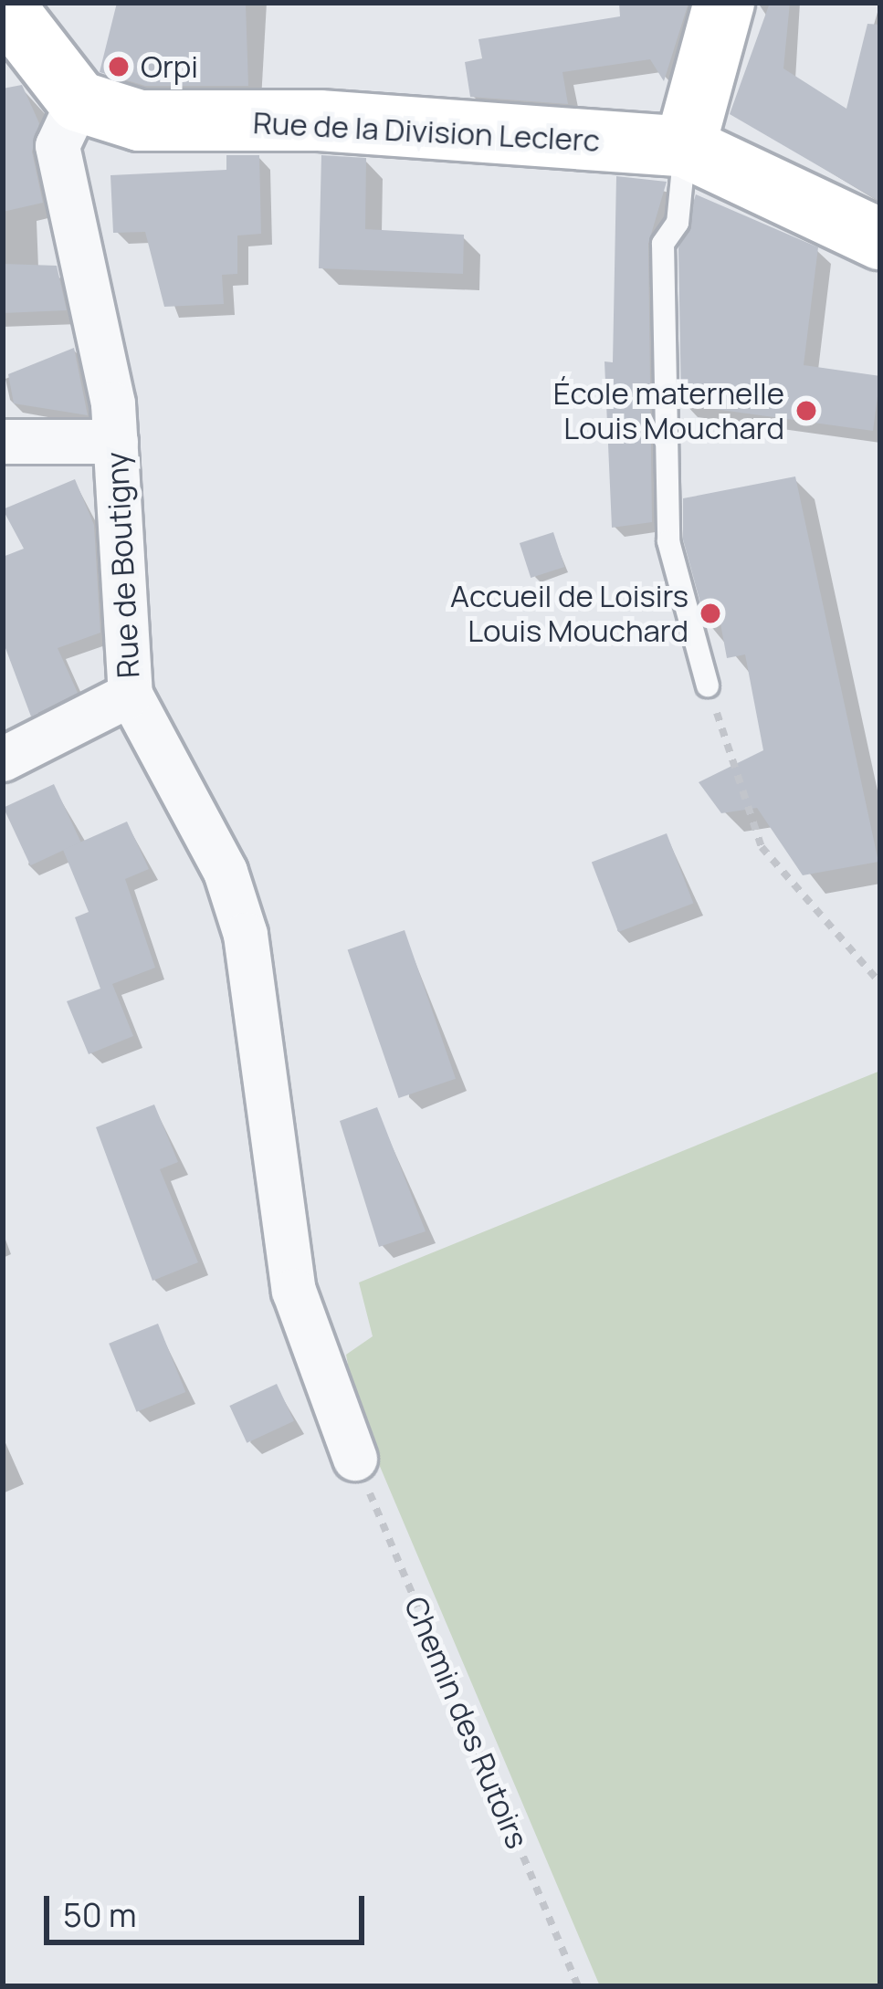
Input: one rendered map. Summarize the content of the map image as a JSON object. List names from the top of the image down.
{
  "streets": {
    "main road": ["Rue de la Division Leclerc"],
    "street": ["Rue de Boutigny"],
    "path": ["Chemin des Rutoirs"]
  },
  "crossings": [
    ["Rue de la Division Leclerc", "Rue de Boutigny"],
    ["Rue de Boutigny", "Chemin des Rutoirs"]
  ],
  "places": ["Orpi", "École maternelle Louis Mouchard", "Accueil de Loisirs Louis Mouchard"],
  "scale_bar": "50 m"
}
